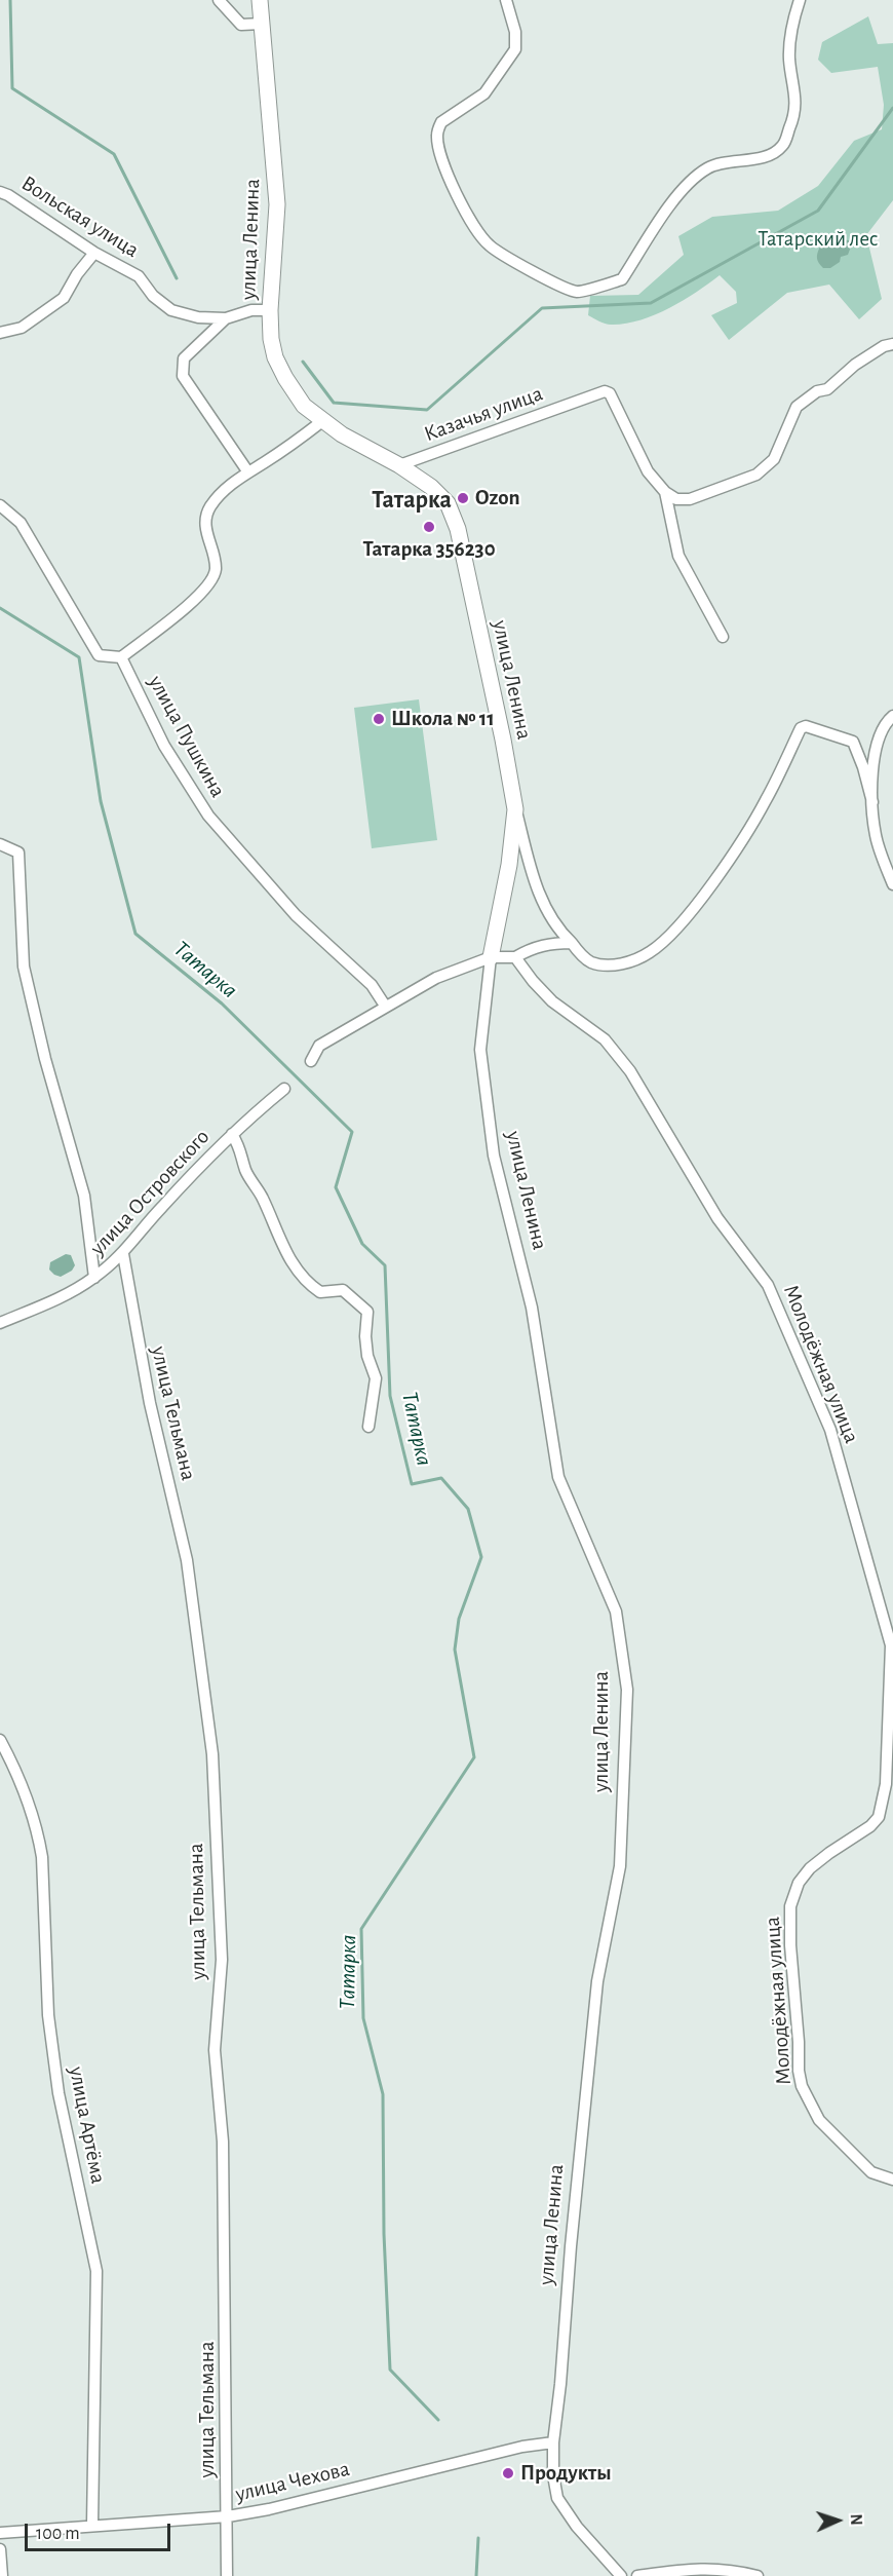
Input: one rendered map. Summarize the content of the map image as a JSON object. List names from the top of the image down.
{
  "streets": {
    "street": [
      "Вольская улица",
      "улица Ленина",
      "Казачья улица",
      "улица Пушкина",
      "улица Островского",
      "Молодёжная улица",
      "улица Тельмана",
      "улица Артёма",
      "улица Чехова"
    ]
  },
  "crossings": [
    ["Вольская улица", "улица Ленина"],
    ["улица Ленина", "Казачья улица"],
    ["улица Ленина", "улица Чехова"],
    ["улица Островского", "улица Тельмана"],
    ["улица Тельмана", "улица Чехова"],
    ["улица Артёма", "улица Чехова"]
  ],
  "districts": ["Татарка"],
  "water": ["Татарка"],
  "parks": ["Татарский лес"],
  "places": [
    "Ozon",
    "Татарка 356230",
    "Школа № 11",
    "Продукты"
  ],
  "scale_bar": "100 m",
  "north": "right"
}
